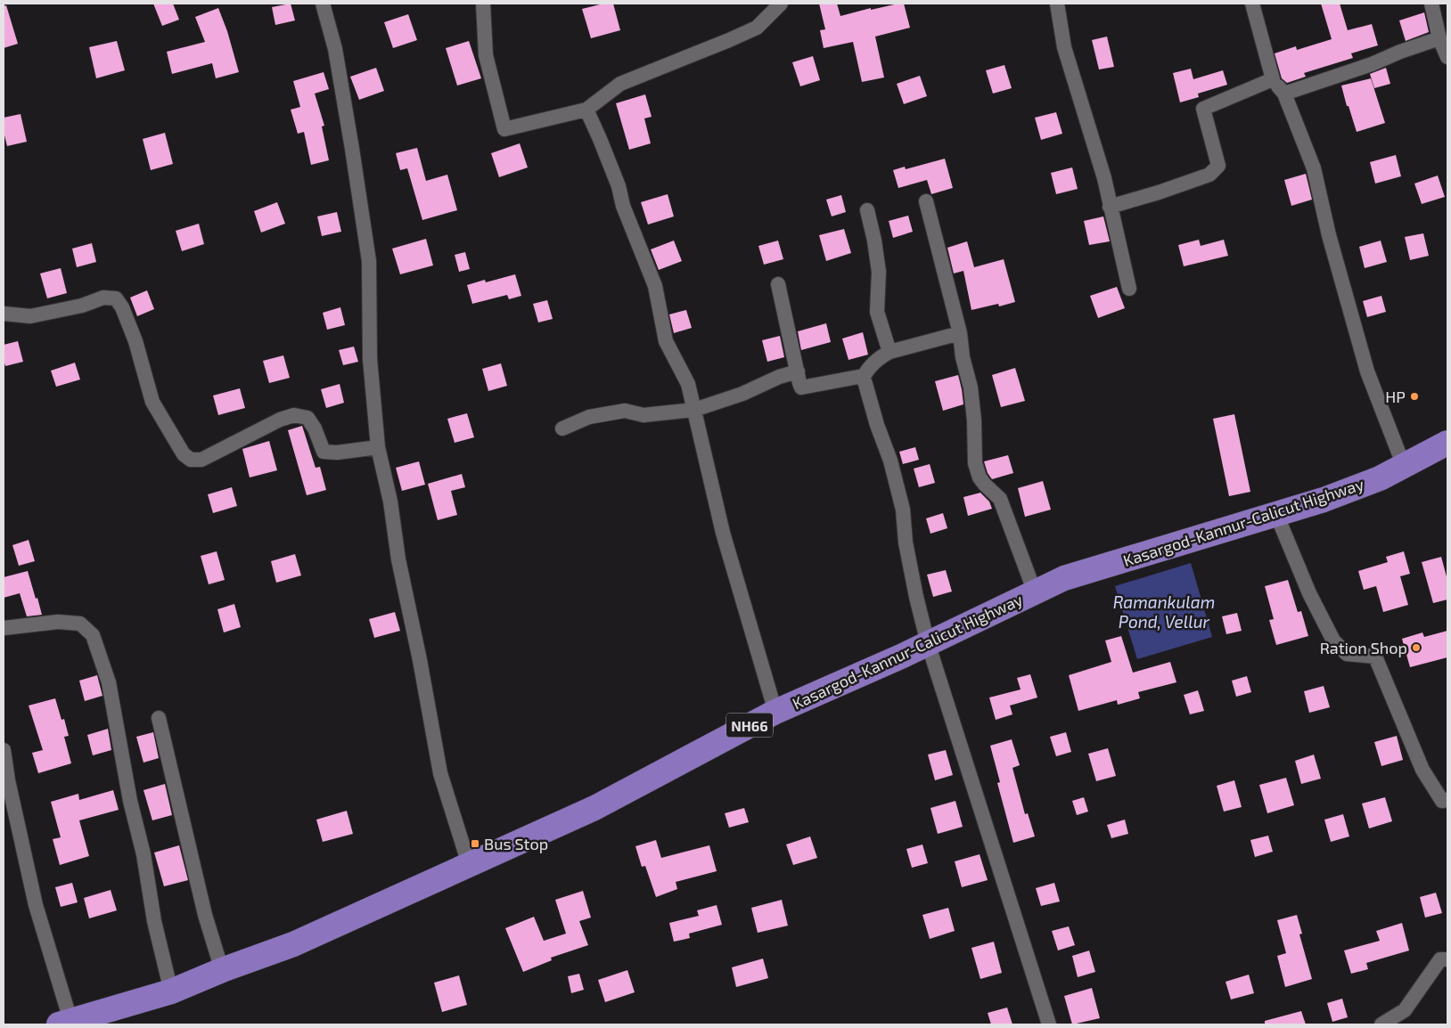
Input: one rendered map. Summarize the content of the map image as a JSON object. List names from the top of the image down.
{
  "streets": {
    "highway": ["Kasargod-Kannur-Calicut Highway", "NH66"]
  },
  "water": ["Ramankulam Pond, Vellur"],
  "places": {
    "other": ["HP", "Ration Shop"],
    "transit": ["Bus Stop"]
  }
}
